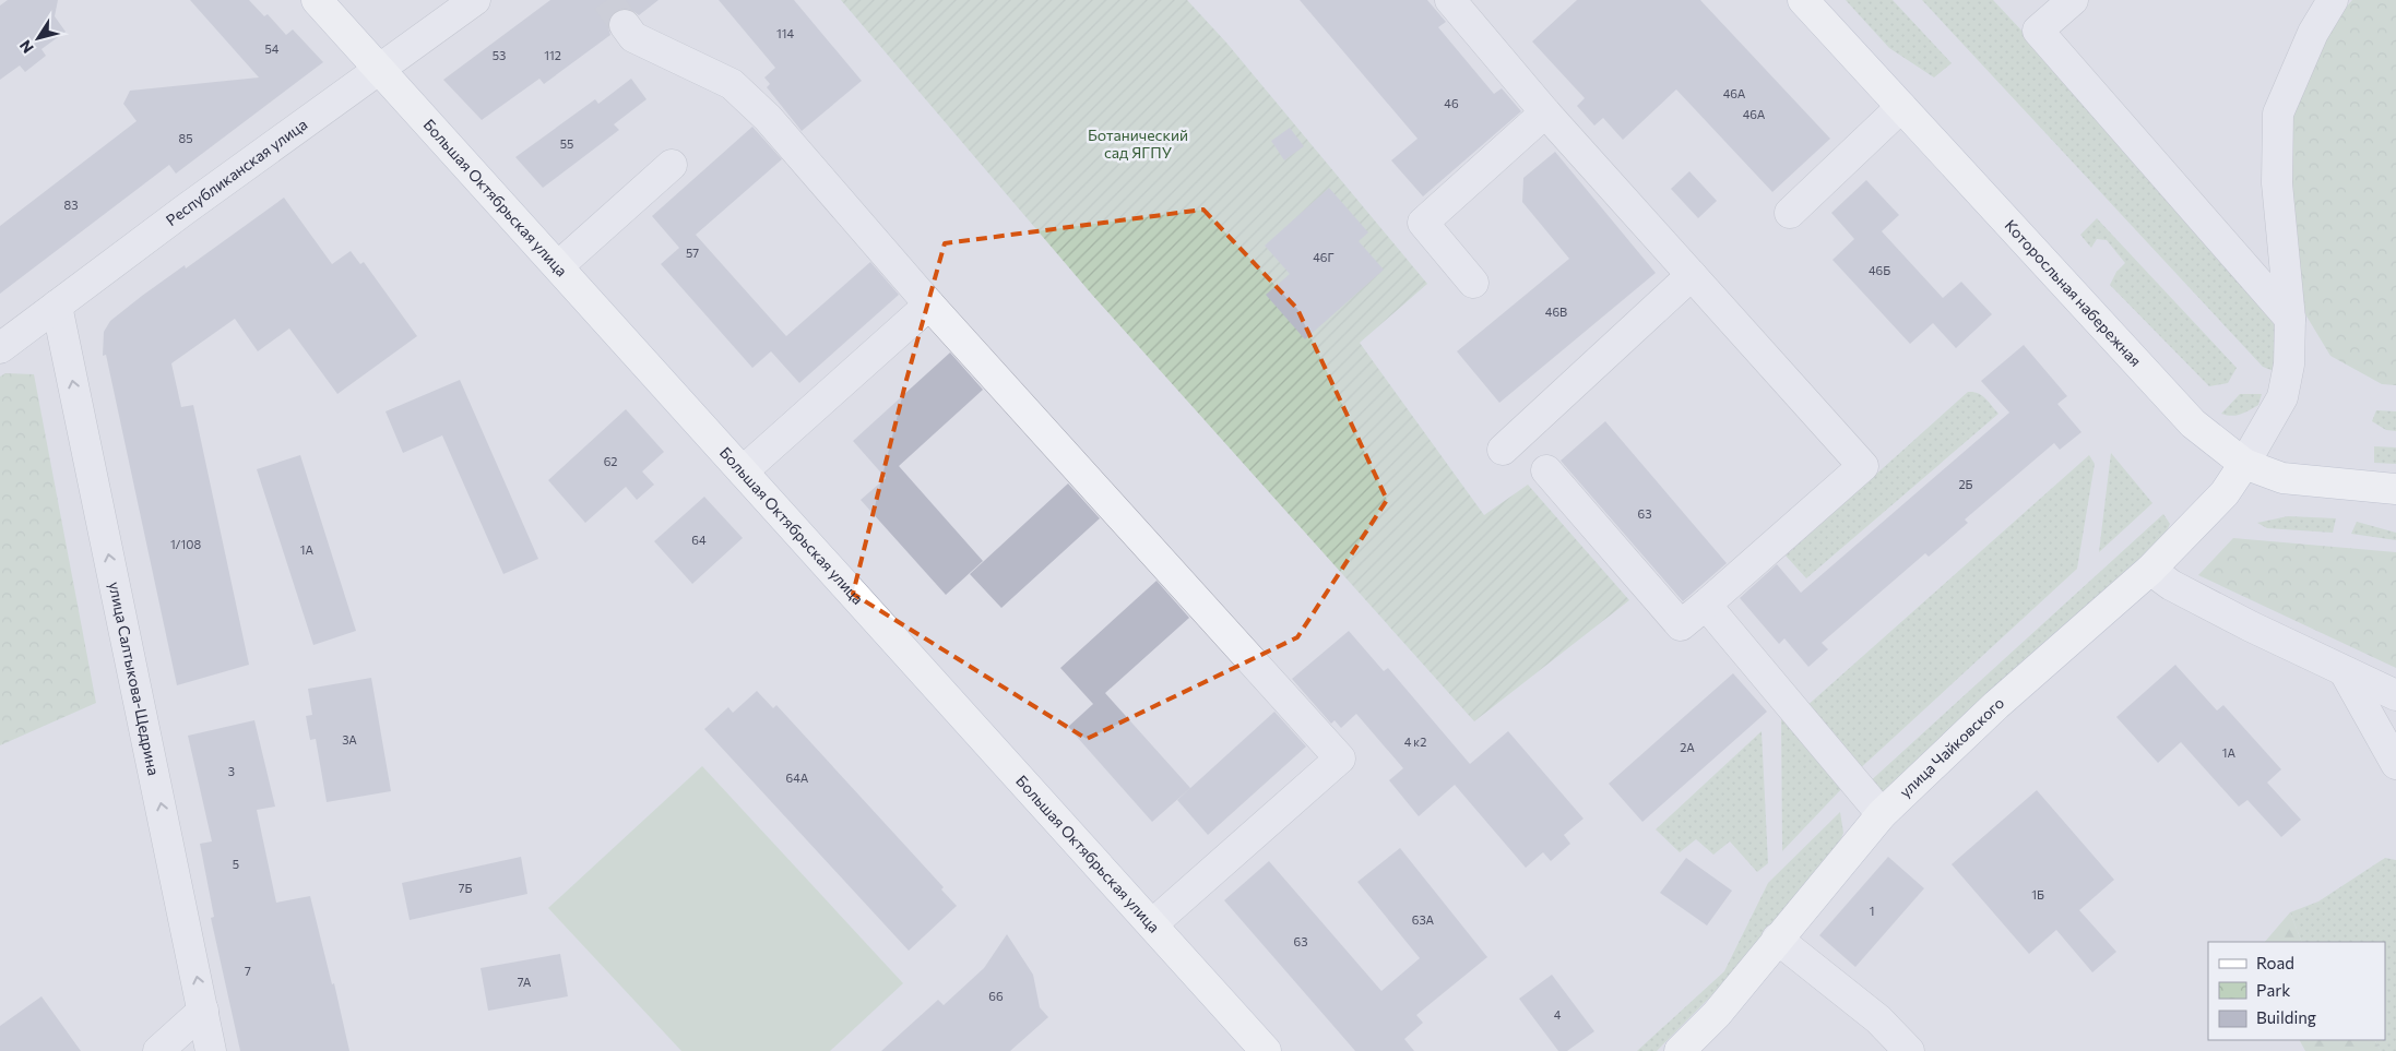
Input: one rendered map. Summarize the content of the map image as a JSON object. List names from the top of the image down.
{
  "streets": {
    "main road": ["Большая Октябрьская улица", "Которосльная набережная", "улица Чайковского"],
    "street": ["Республиканская улица", "улица Салтыкова-Щедрина"]
  },
  "crossings": [
    ["Республиканская улица", "Большая Октябрьская улица"],
    ["Республиканская улица", "улица Салтыкова-Щедрина"],
    ["Которосльная набережная", "улица Чайковского"]
  ],
  "one_way": ["улица Салтыкова-Щедрина"],
  "parks": ["Ботанический сад ЯГПУ"],
  "house_numbers": [
    "114",
    "54",
    "53",
    "112",
    "46А",
    "46",
    "46А",
    "85",
    "55",
    "83",
    "57",
    "46Г",
    "46Б",
    "46В",
    "62",
    "2Б",
    "63",
    "64",
    "1/108",
    "1А",
    "3А",
    "4 к2",
    "2А",
    "1А",
    "3",
    "64А",
    "5",
    "7Б",
    "1Б",
    "1",
    "63А",
    "63",
    "7",
    "7А",
    "66",
    "4"
  ],
  "legend": ["Road", "Park", "Building"],
  "north": "bottom left"
}
